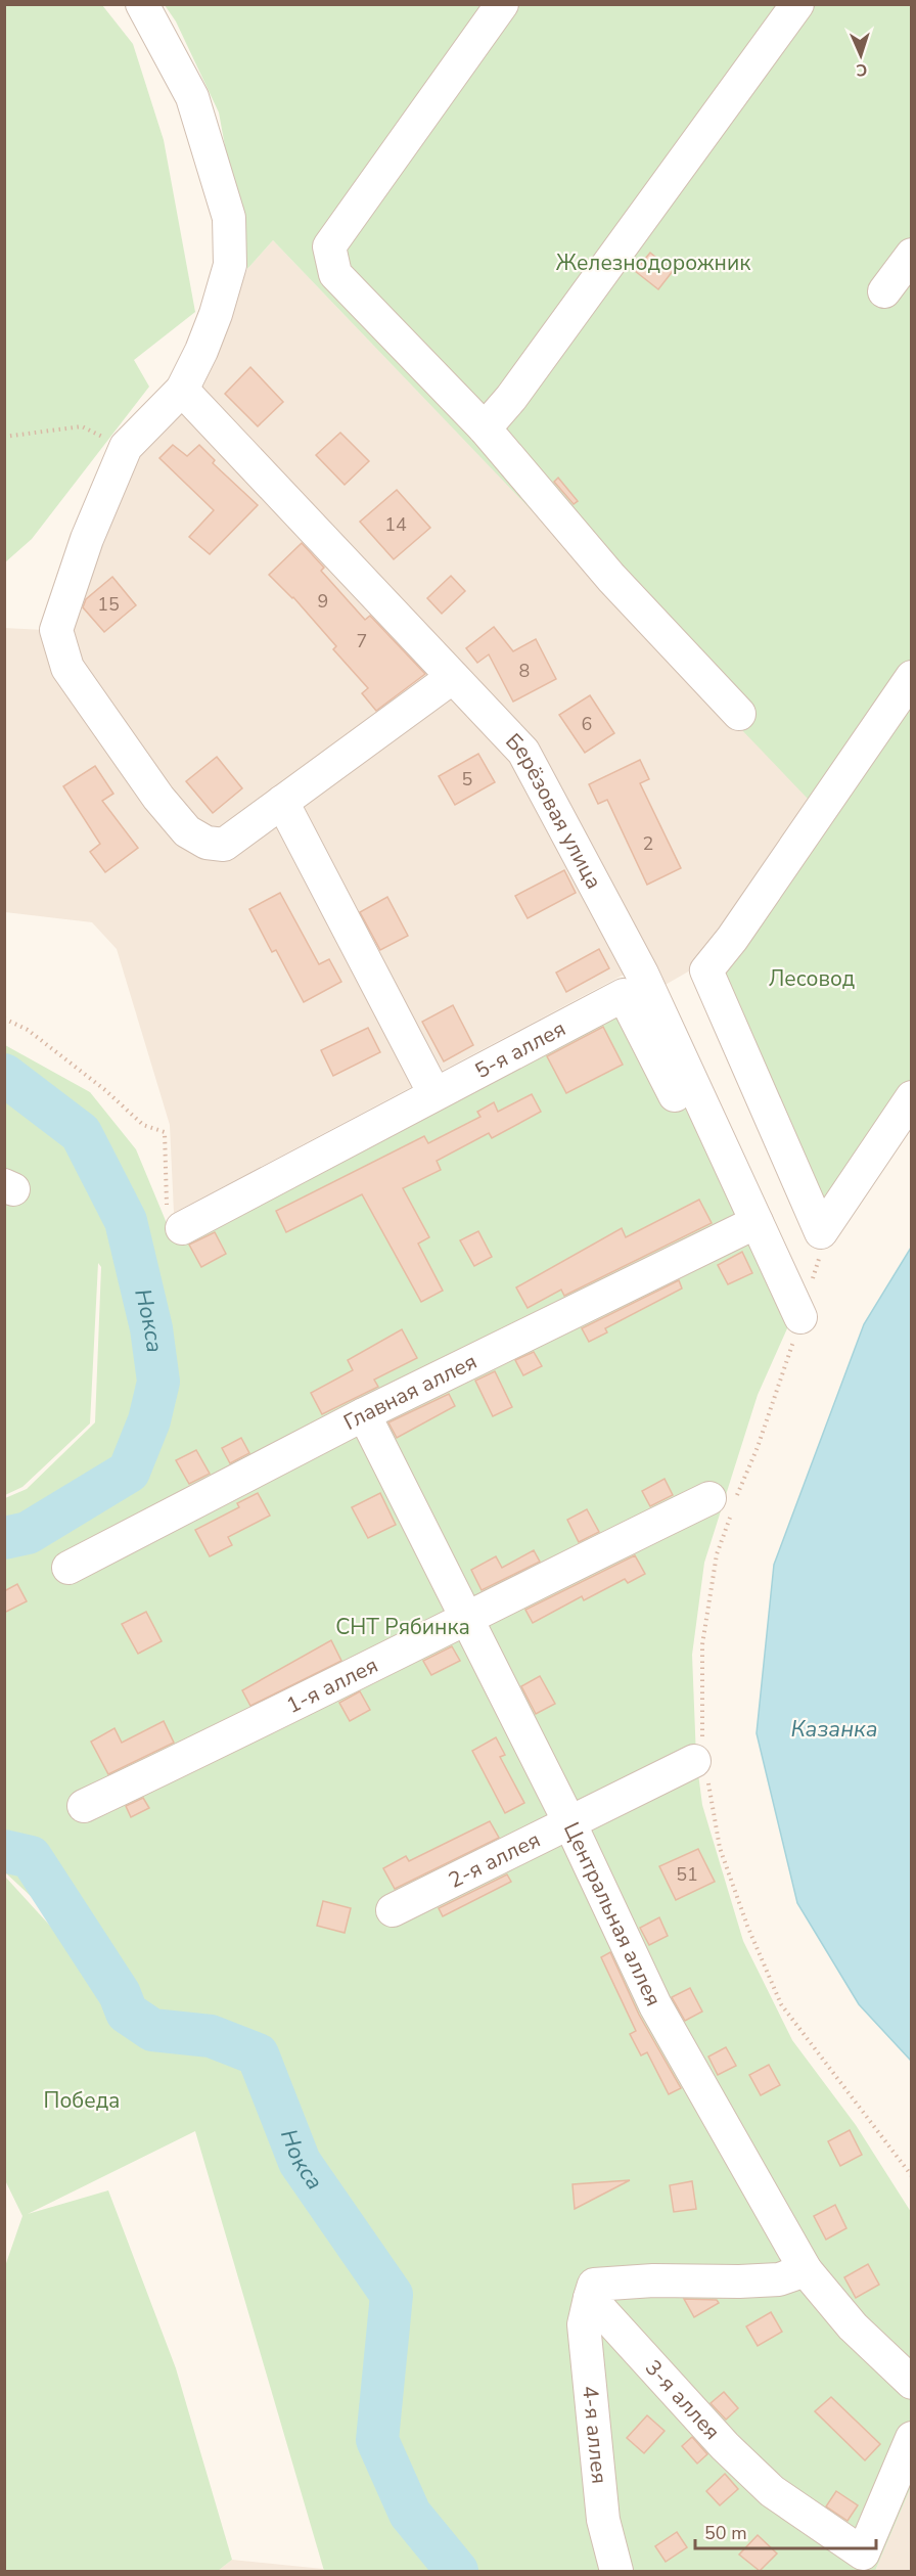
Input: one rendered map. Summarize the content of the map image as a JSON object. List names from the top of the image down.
{
  "streets": {
    "street": [
      "Берёзовая улица",
      "5-я аллея",
      "Главная аллея",
      "1-я аллея",
      "2-я аллея",
      "Центральная аллея",
      "3-я аллея",
      "4-я аллея"
    ]
  },
  "crossings": [
    ["Берёзовая улица", "5-я аллея"],
    ["Берёзовая улица", "Главная аллея"],
    ["5-я аллея", "Главная аллея"],
    ["Главная аллея", "Центральная аллея"],
    ["1-я аллея", "Центральная аллея"],
    ["2-я аллея", "Центральная аллея"],
    ["3-я аллея", "4-я аллея"]
  ],
  "water": ["Нокса", "Казанка"],
  "parks": [
    "Железнодорожник",
    "Лесовод",
    "СНТ Рябинка",
    "Победа"
  ],
  "house_numbers": [
    "14",
    "9",
    "15",
    "7",
    "8",
    "6",
    "5",
    "2",
    "51"
  ],
  "scale_bar": "50 m",
  "north": "bottom"
}
